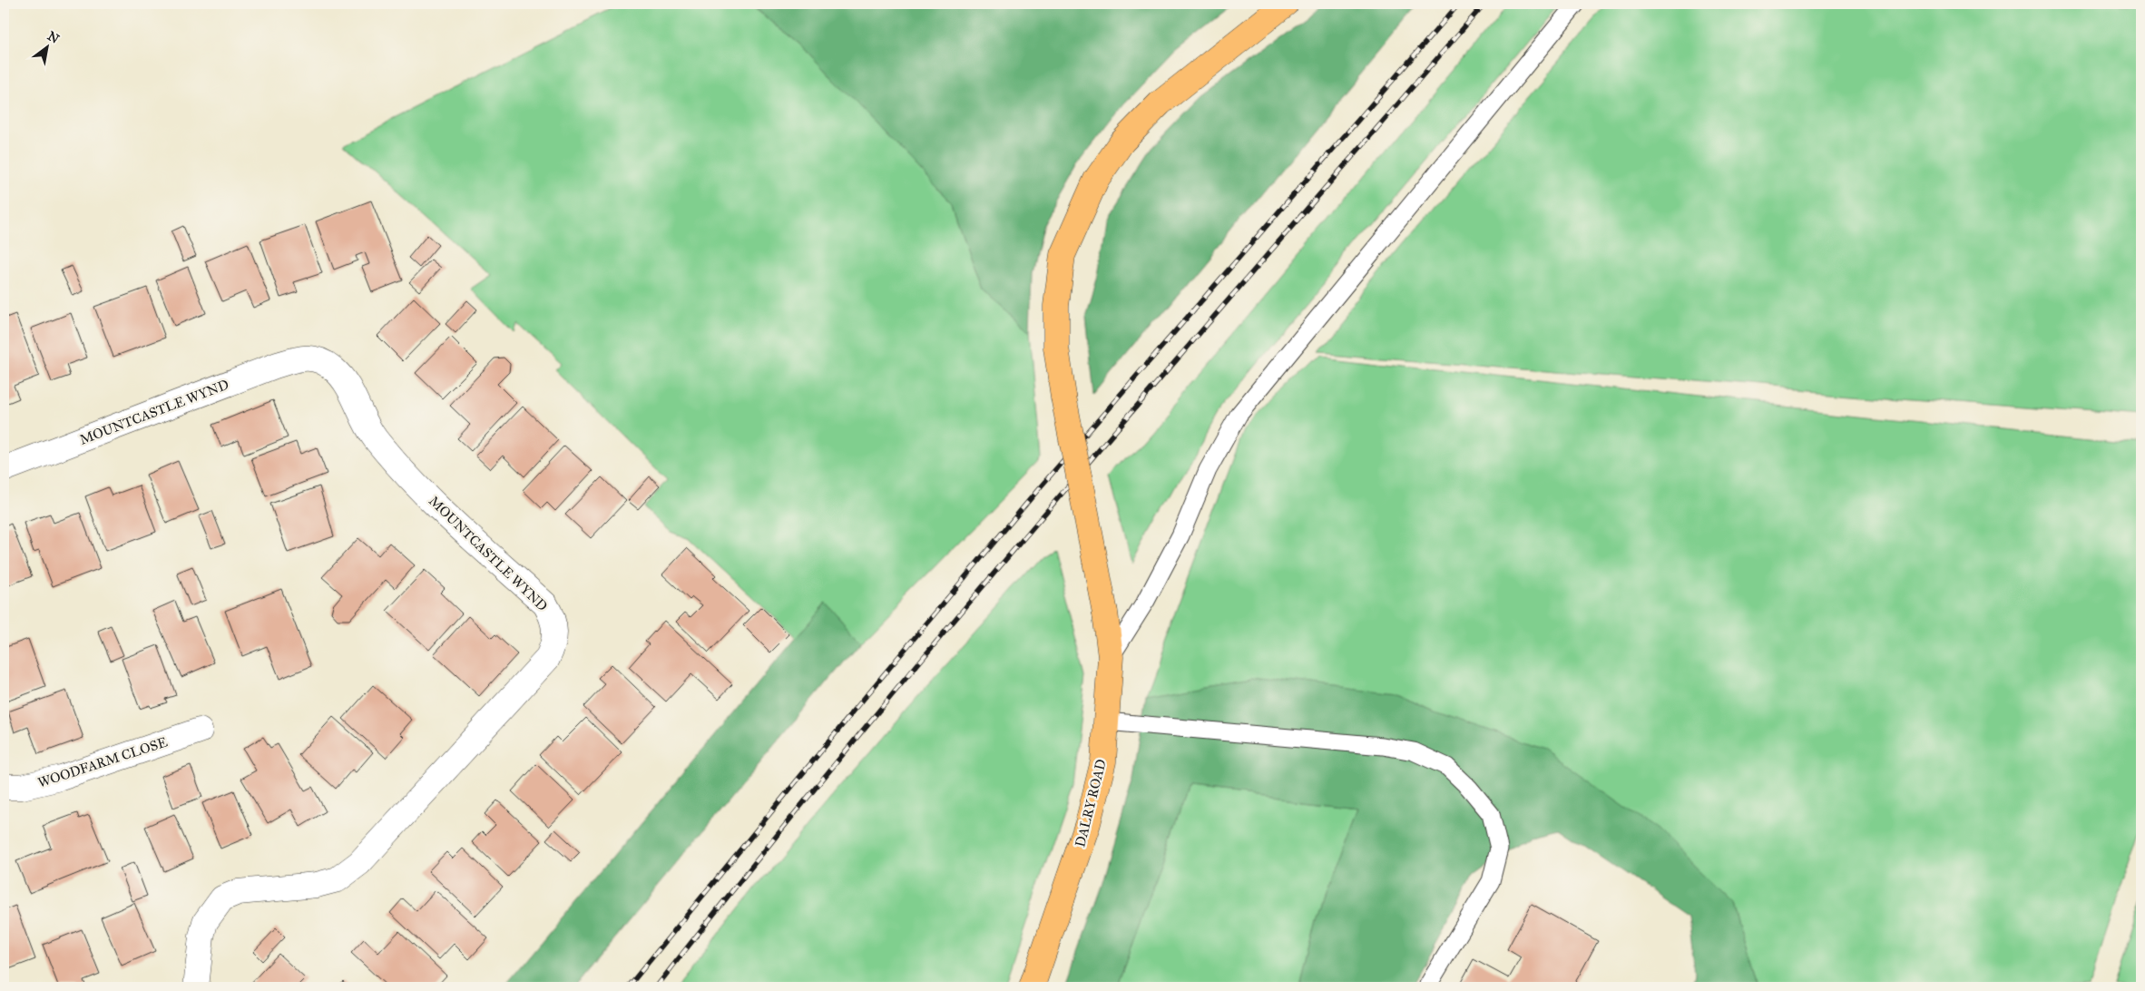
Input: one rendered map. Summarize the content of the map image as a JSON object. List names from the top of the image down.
{
  "streets": {
    "highway": ["DALRY ROAD"],
    "street": ["MOUNTCASTLE WYND", "WOODFARM CLOSE"]
  },
  "north": "top right"
}
